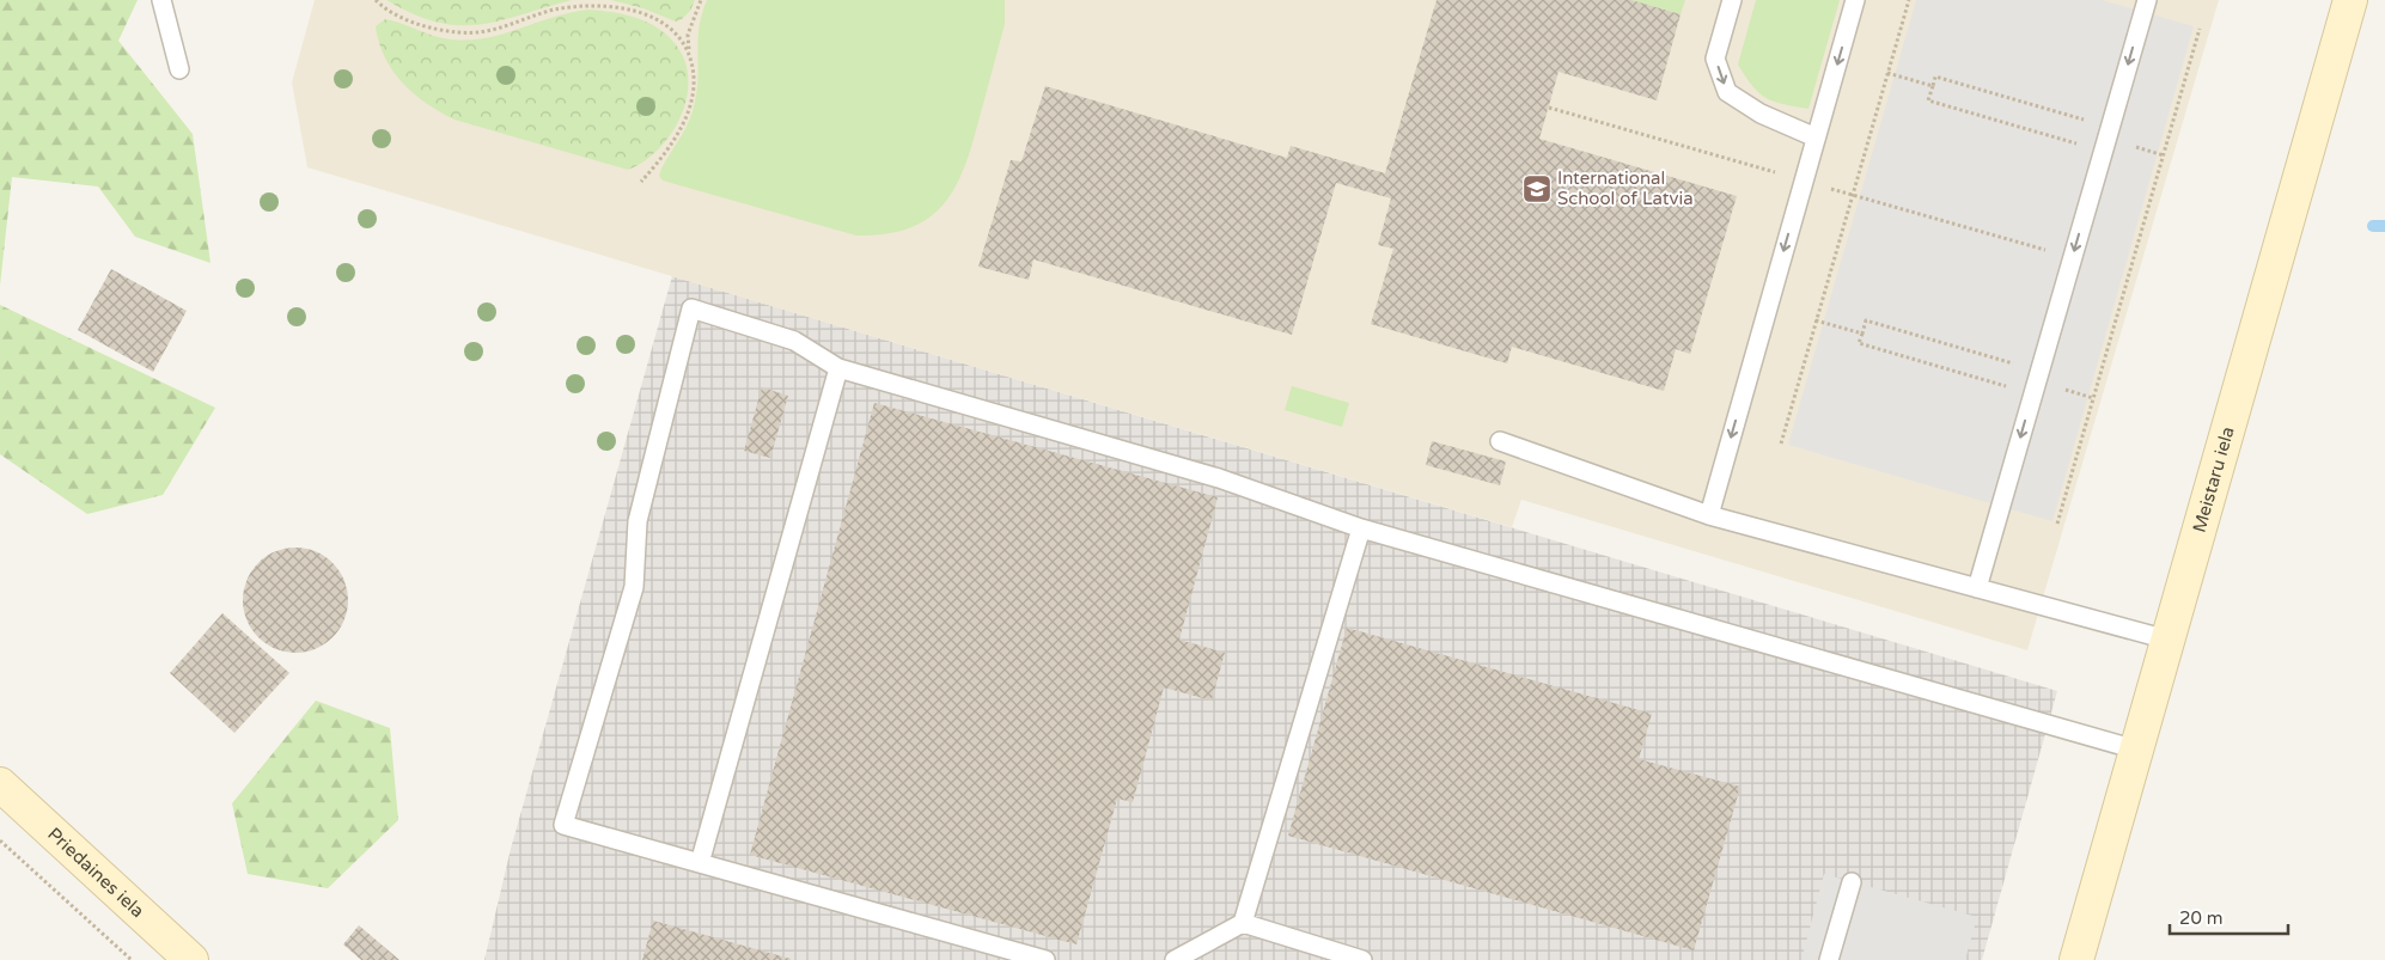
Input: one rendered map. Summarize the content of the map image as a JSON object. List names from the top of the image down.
{
  "streets": {
    "street": ["Meistaru iela", "Priedaines iela"]
  },
  "places": {
    "school or university": ["International School of Latvia"]
  },
  "scale_bar": "20 m"
}
